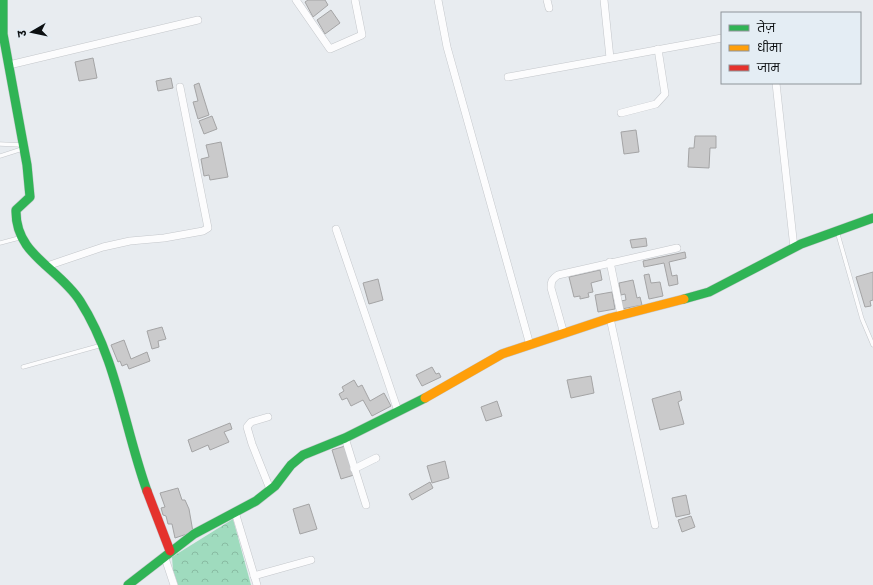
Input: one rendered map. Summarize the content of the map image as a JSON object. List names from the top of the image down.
{
  "legend": ["तेज़", "धीमा", "जाम"],
  "north": "left"
}
